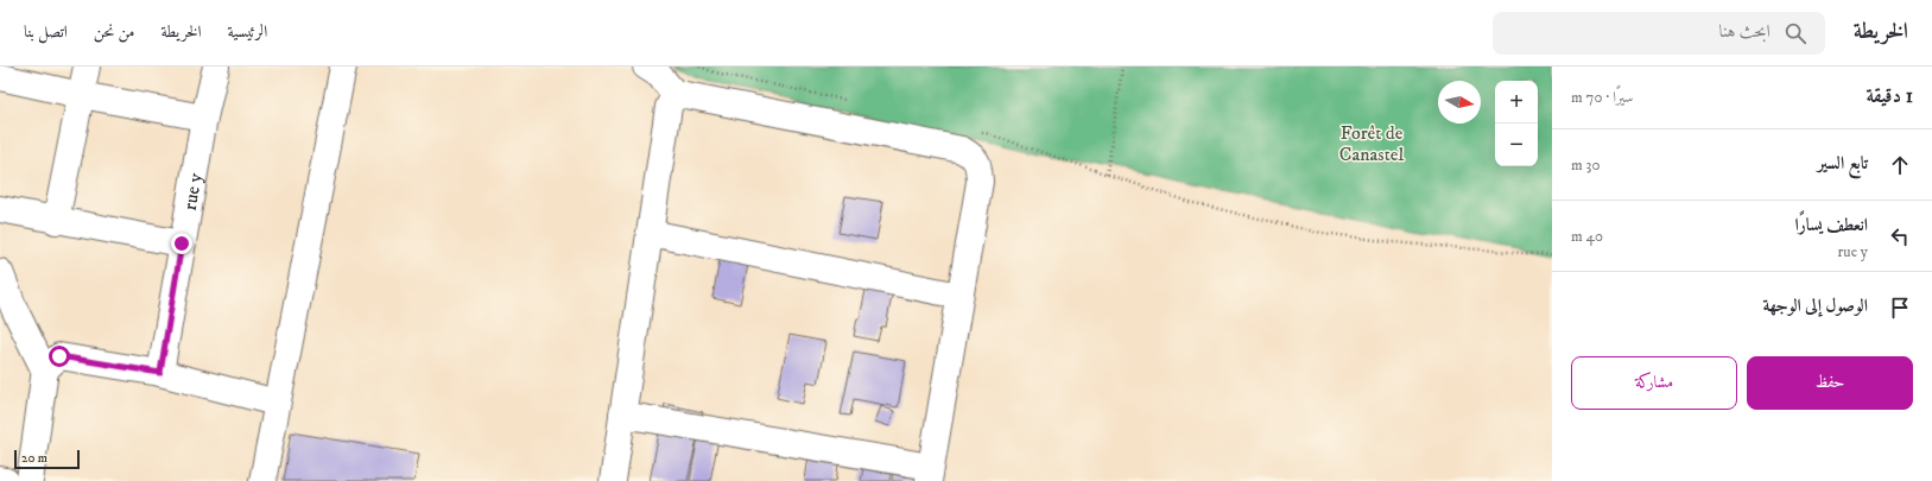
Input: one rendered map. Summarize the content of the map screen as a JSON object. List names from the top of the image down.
{
  "streets": {
    "street": ["rue y"]
  },
  "parks": ["Forêt de Canastel"],
  "scale_bar": "20 m",
  "north": "right",
  "page": {
    "header": "الخريطة",
    "search": "ابحث هنا",
    "nav": [
      "الرئيسية",
      "الخريطة",
      "من نحن",
      "اتصل بنا"
    ],
    "heading": ["1 دقيقة", "سيرًا · 70 m"],
    "map_buttons": ["+", "−"],
    "list": [
      ["تابع السير", "30 m"],
      ["انعطف يسارًا", "rue y", "40 m"],
      "الوصول إلى الوجهة"
    ],
    "buttons": ["حفظ", "مشاركة"],
    "scale": "20 m"
  }
}
